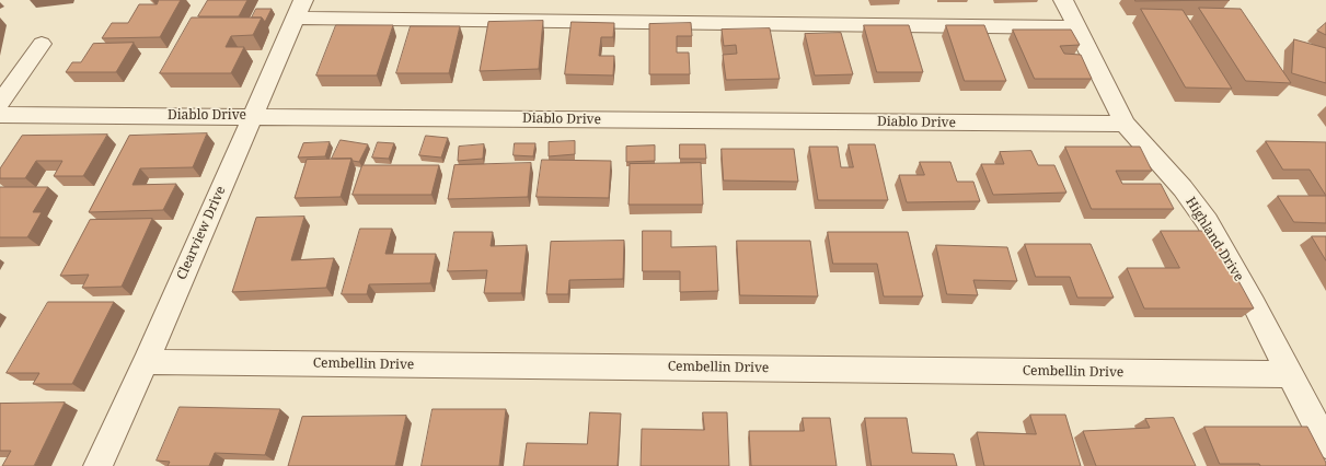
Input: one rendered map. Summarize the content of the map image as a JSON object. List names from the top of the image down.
{
  "streets": {
    "street": [
      "Diablo Drive",
      "Clearview Drive",
      "Highland Drive",
      "Cembellin Drive"
    ]
  },
  "crossings": [
    ["Diablo Drive", "Clearview Drive"],
    ["Diablo Drive", "Highland Drive"],
    ["Clearview Drive", "Cembellin Drive"],
    ["Highland Drive", "Cembellin Drive"]
  ]
}
